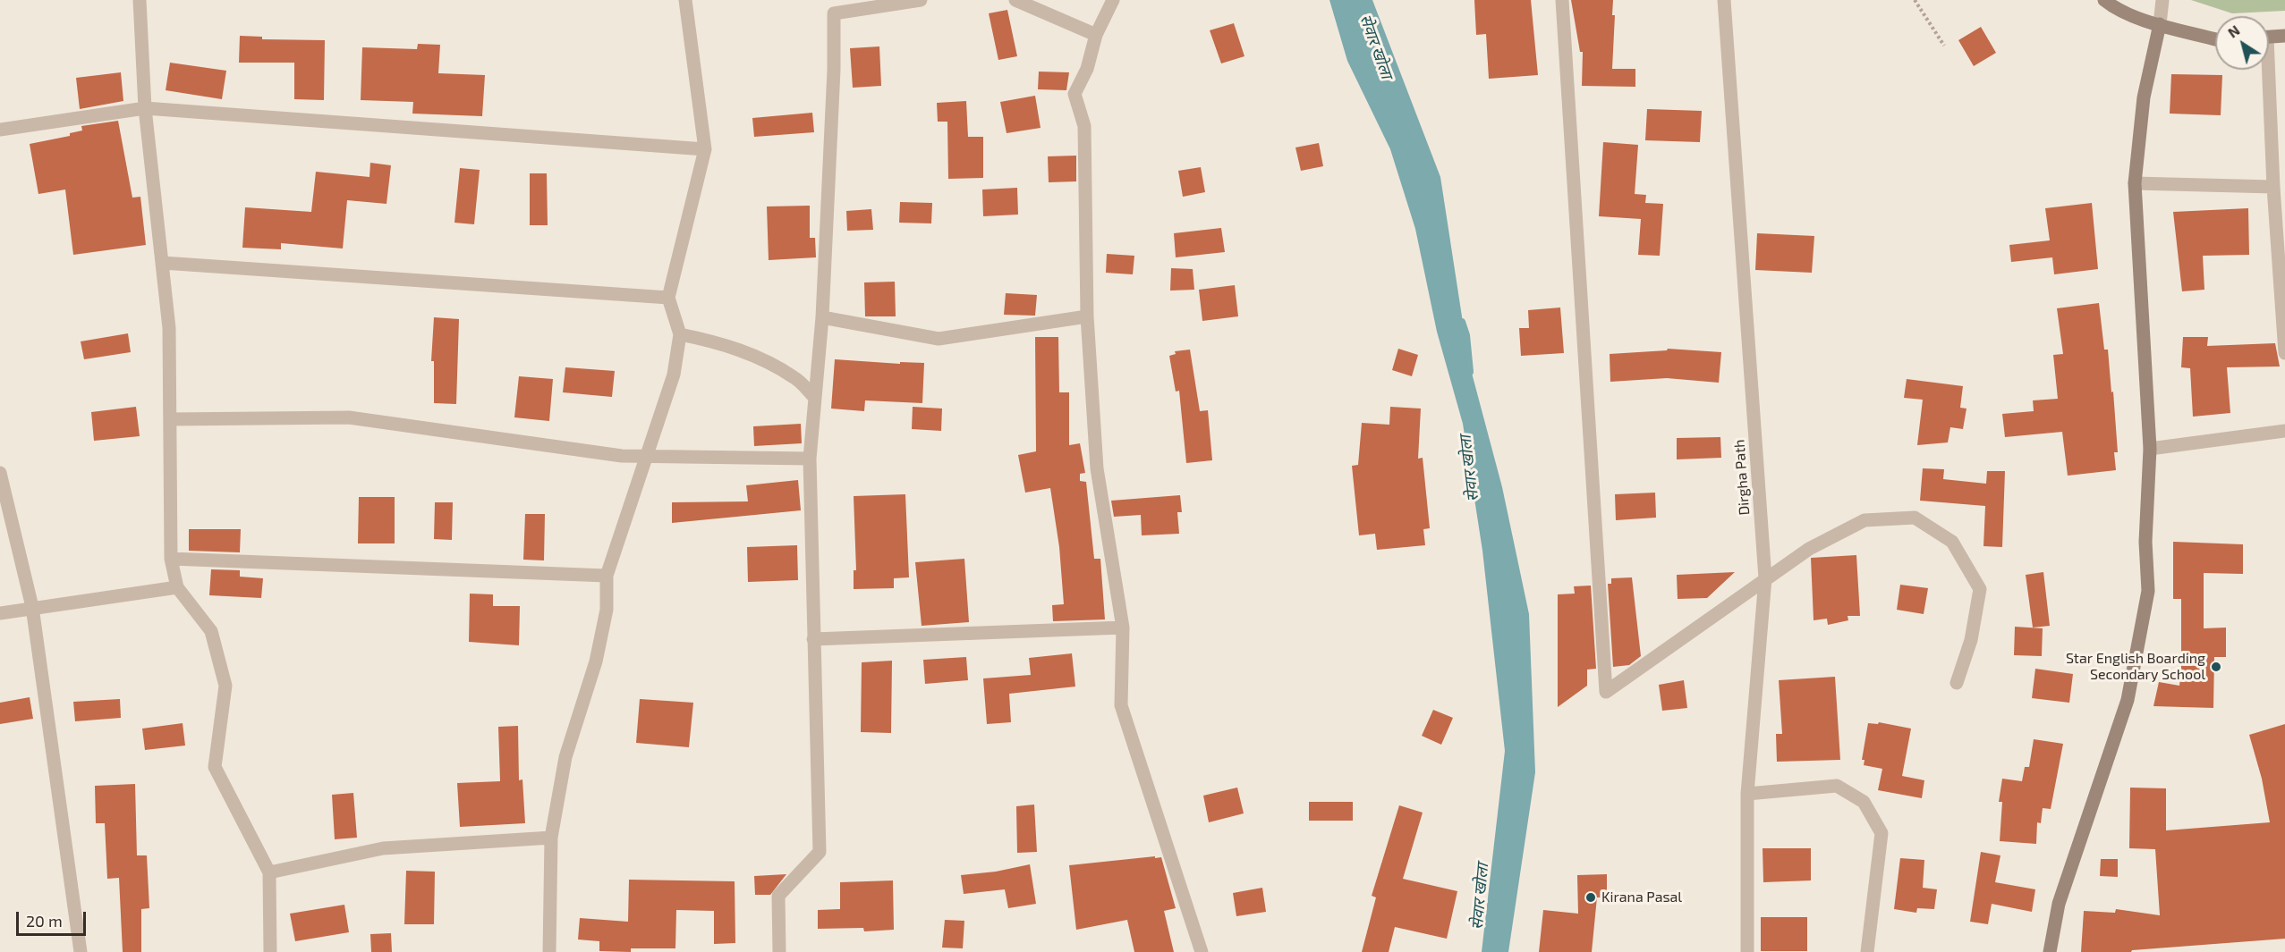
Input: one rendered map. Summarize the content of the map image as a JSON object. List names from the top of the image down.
{
  "streets": {
    "street": ["Dirgha Path"]
  },
  "water": ["सेवार खोला"],
  "places": ["Star English Boarding Secondary School", "Kirana Pasal"],
  "scale_bar": "20 m",
  "north": "top left"
}
